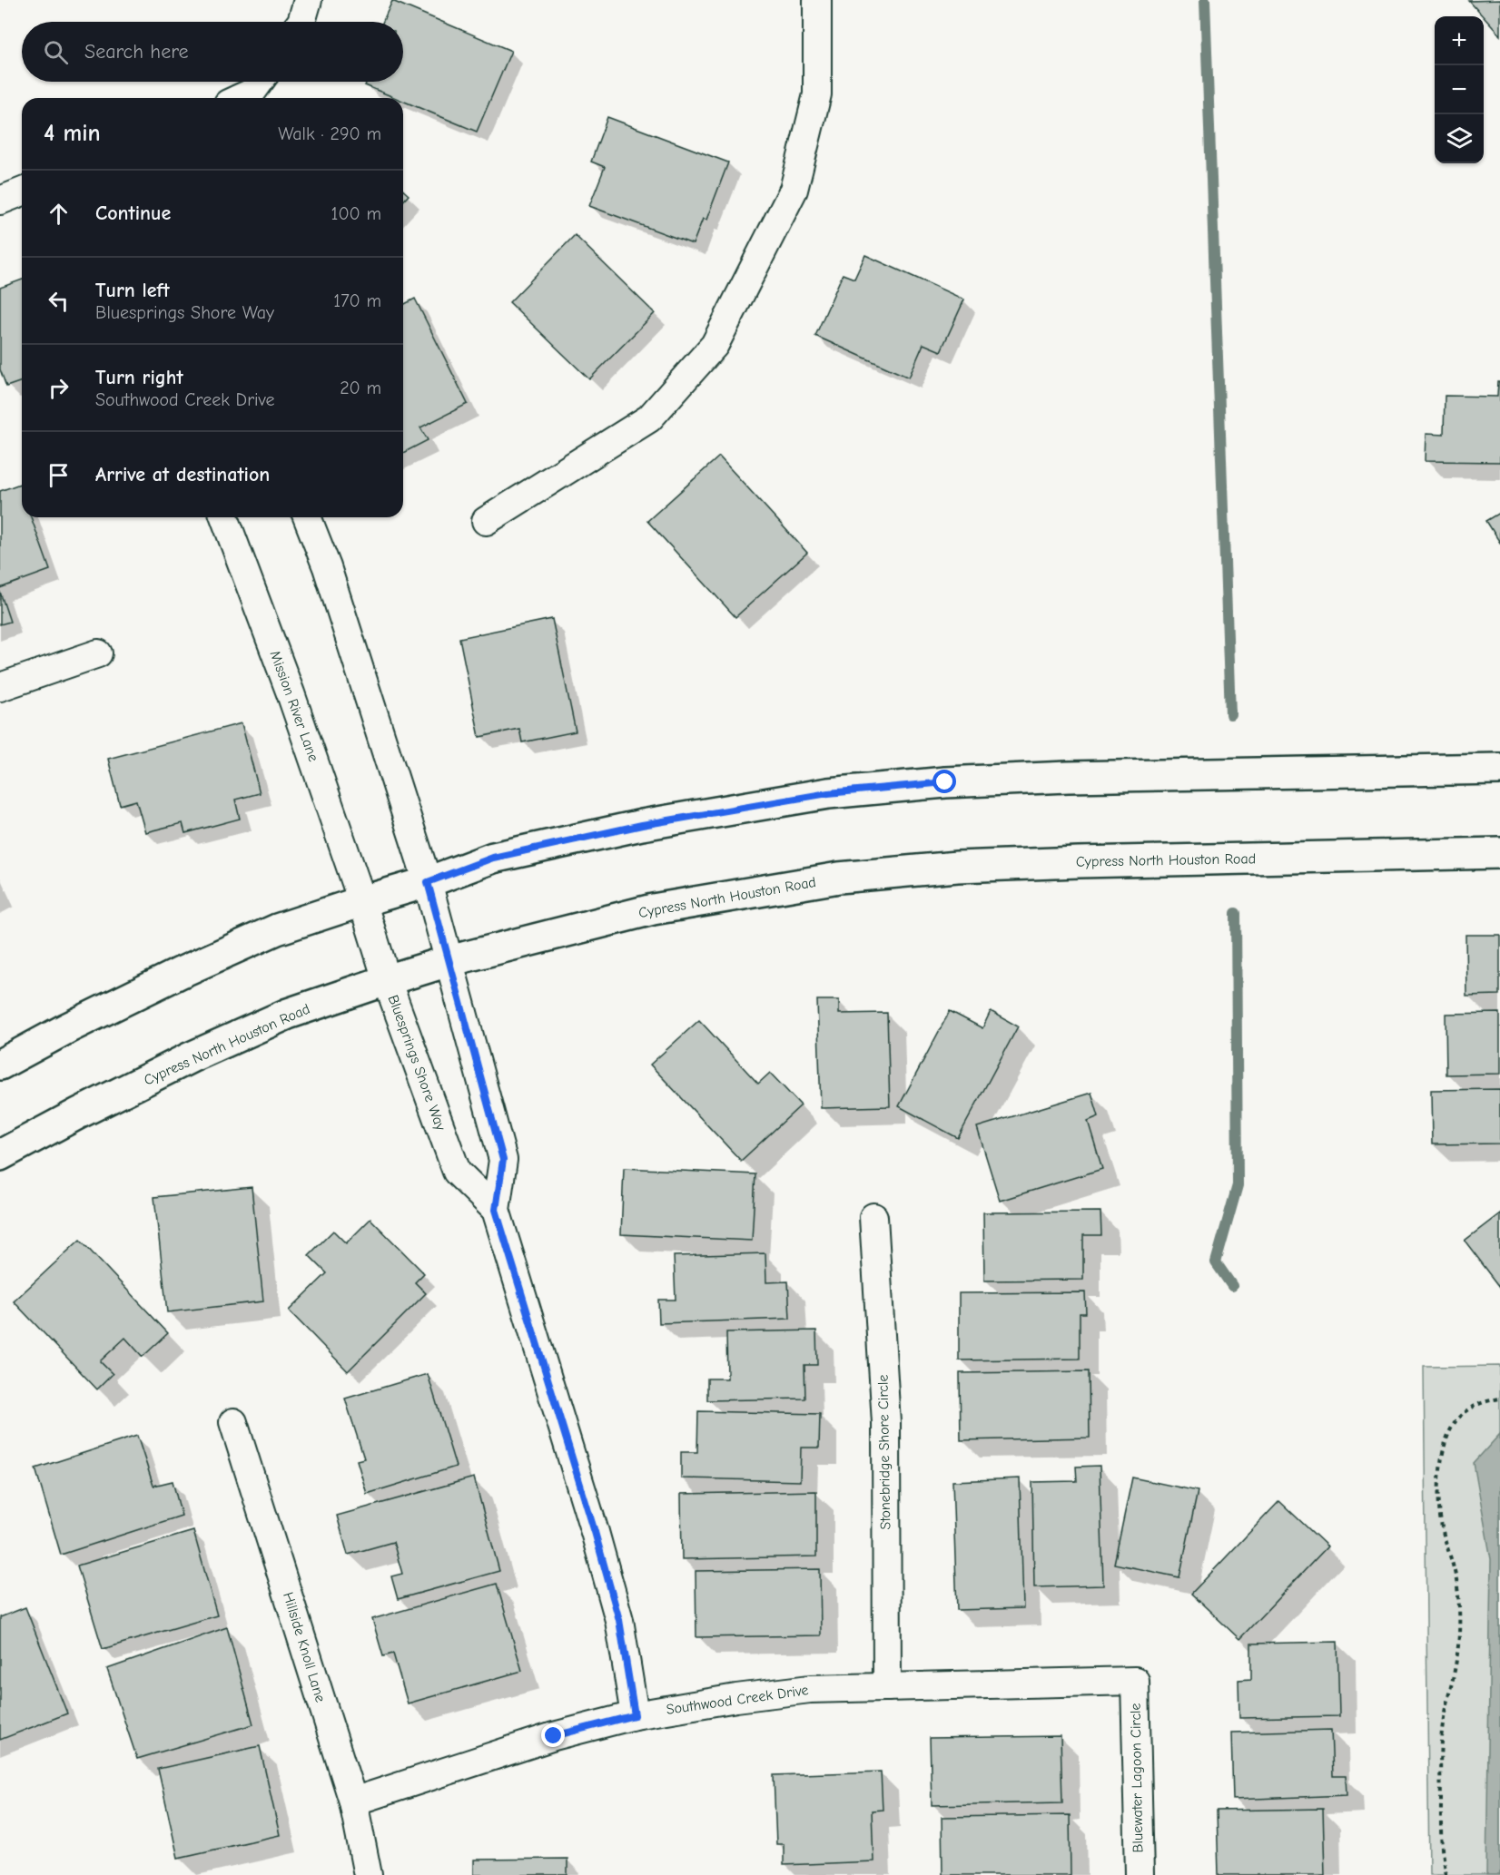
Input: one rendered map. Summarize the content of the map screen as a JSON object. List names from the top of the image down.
{
  "streets": {
    "main road": ["Cypress North Houston Road"],
    "street": [
      "Mission River Lane",
      "Bluesprings Shore Way",
      "Stonebridge Shore Circle",
      "Hillside Knoll Lane",
      "Southwood Creek Drive",
      "Bluewater Lagoon Circle"
    ]
  },
  "crossings": [
    ["Mission River Lane", "Bluesprings Shore Way"],
    ["Cypress North Houston Road", "Bluesprings Shore Way"],
    ["Bluesprings Shore Way", "Southwood Creek Drive"],
    ["Stonebridge Shore Circle", "Southwood Creek Drive"],
    ["Hillside Knoll Lane", "Southwood Creek Drive"],
    ["Southwood Creek Drive", "Bluewater Lagoon Circle"]
  ],
  "page": {
    "map_buttons": ["+", "−"],
    "search": "Search here",
    "heading": ["4 min", "Walk · 290 m"],
    "list": [
      ["Continue", "100 m"],
      ["Turn left", "Bluesprings Shore Way", "170 m"],
      ["Turn right", "Southwood Creek Drive", "20 m"],
      "Arrive at destination"
    ]
  }
}
